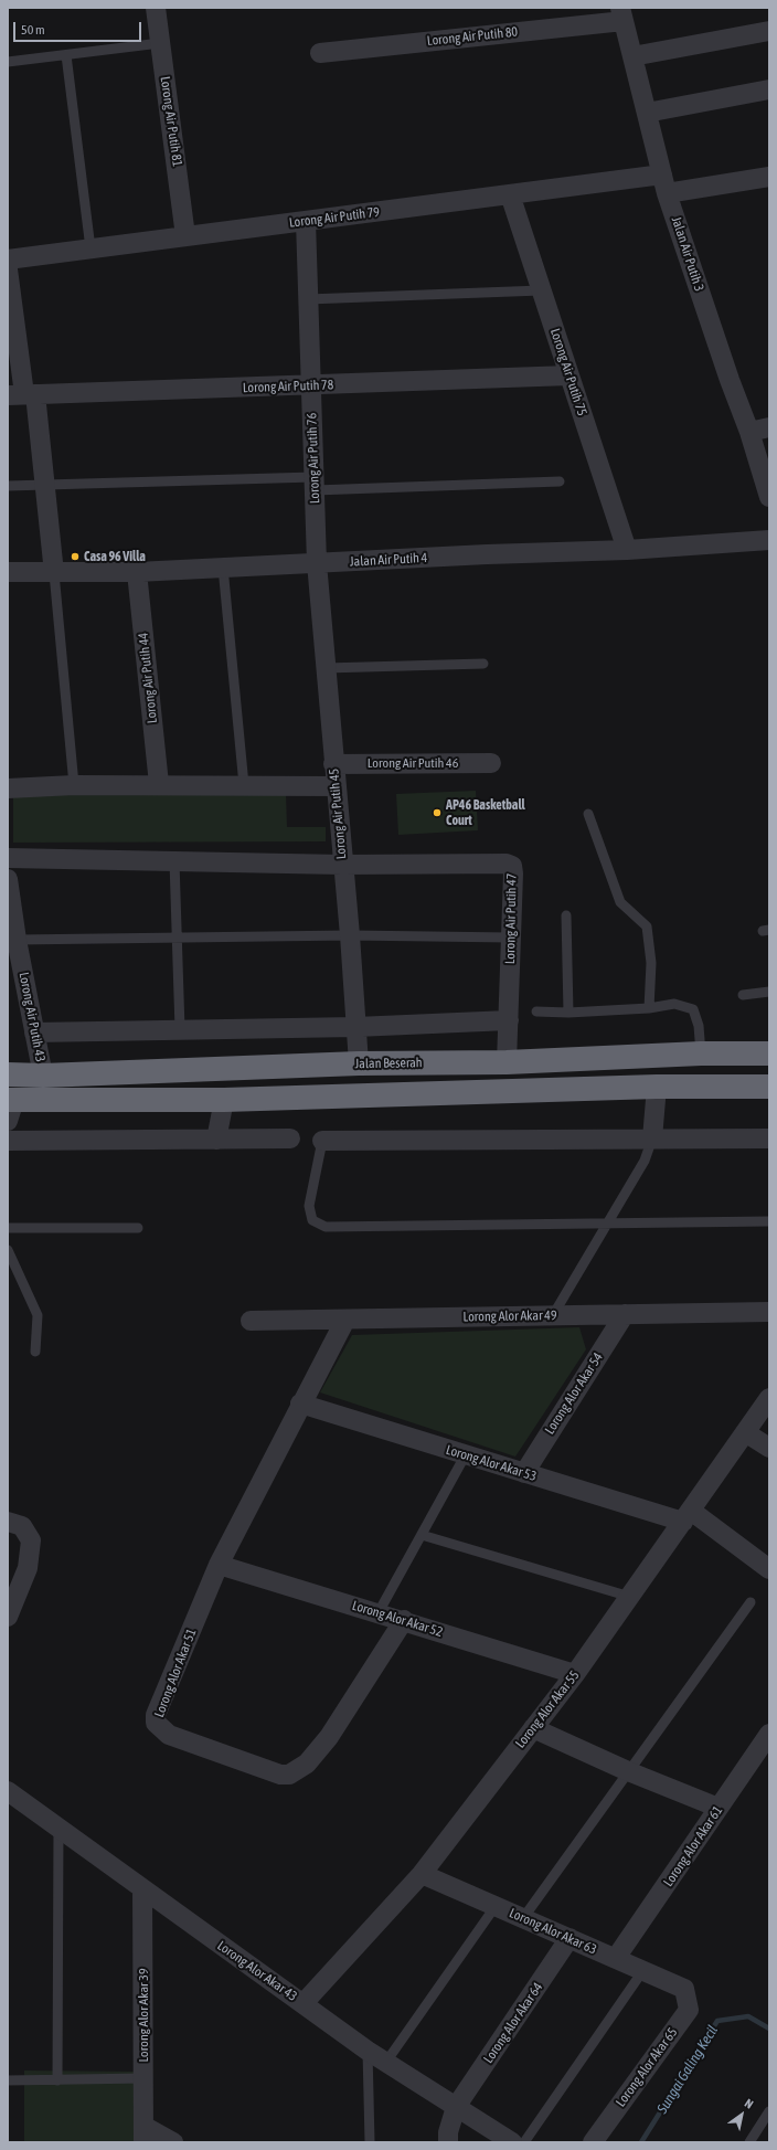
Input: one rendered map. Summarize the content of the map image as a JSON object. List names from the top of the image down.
{
  "streets": {
    "highway": ["Jalan Beserah"],
    "street": [
      "Lorong Air Putih 80",
      "Lorong Air Putih 81",
      "Lorong Air Putih 79",
      "Jalan Air Putih 3",
      "Lorong Air Putih 75",
      "Lorong Air Putih 78",
      "Lorong Air Putih 76",
      "Jalan Air Putih 4",
      "Lorong Air Putih 44",
      "Lorong Air Putih 46",
      "Lorong Air Putih 45",
      "Lorong Air Putih 47",
      "Lorong Air Putih 43",
      "Lorong Alor Akar 49",
      "Lorong Alor Akar 54",
      "Lorong Alor Akar 53",
      "Lorong Alor Akar 52",
      "Lorong Alor Akar 51",
      "Lorong Alor Akar 55",
      "Lorong Alor Akar 61",
      "Lorong Alor Akar 63",
      "Lorong Alor Akar 43",
      "Lorong Alor Akar 39",
      "Lorong Alor Akar 64",
      "Lorong Alor Akar 65"
    ]
  },
  "crossings": [
    ["Lorong Air Putih 80", "Jalan Air Putih 3"],
    ["Lorong Air Putih 81", "Lorong Air Putih 79"],
    ["Lorong Air Putih 79", "Jalan Air Putih 3"],
    ["Lorong Air Putih 79", "Lorong Air Putih 75"],
    ["Lorong Air Putih 79", "Lorong Air Putih 76"],
    ["Lorong Air Putih 75", "Lorong Air Putih 78"],
    ["Lorong Air Putih 75", "Jalan Air Putih 4"],
    ["Lorong Air Putih 78", "Lorong Air Putih 76"],
    ["Lorong Air Putih 76", "Jalan Air Putih 4"],
    ["Lorong Air Putih 76", "Lorong Air Putih 45"],
    ["Jalan Air Putih 4", "Lorong Air Putih 44"],
    ["Jalan Air Putih 4", "Lorong Air Putih 45"],
    ["Lorong Air Putih 46", "Lorong Air Putih 45"],
    ["Lorong Air Putih 45", "Lorong Air Putih 47"],
    ["Lorong Air Putih 45", "Jalan Beserah"],
    ["Lorong Air Putih 47", "Jalan Beserah"],
    ["Lorong Air Putih 43", "Jalan Beserah"],
    ["Lorong Alor Akar 49", "Lorong Alor Akar 54"],
    ["Lorong Alor Akar 49", "Lorong Alor Akar 51"],
    ["Lorong Alor Akar 54", "Lorong Alor Akar 53"],
    ["Lorong Alor Akar 53", "Lorong Alor Akar 51"],
    ["Lorong Alor Akar 53", "Lorong Alor Akar 55"],
    ["Lorong Alor Akar 52", "Lorong Alor Akar 51"],
    ["Lorong Alor Akar 52", "Lorong Alor Akar 55"],
    ["Lorong Alor Akar 55", "Lorong Alor Akar 63"],
    ["Lorong Alor Akar 55", "Lorong Alor Akar 43"],
    ["Lorong Alor Akar 61", "Lorong Alor Akar 63"],
    ["Lorong Alor Akar 63", "Lorong Alor Akar 64"],
    ["Lorong Alor Akar 63", "Lorong Alor Akar 65"],
    ["Lorong Alor Akar 43", "Lorong Alor Akar 39"],
    ["Lorong Alor Akar 43", "Lorong Alor Akar 64"]
  ],
  "water": ["Sungai Galing Kecil"],
  "places": ["Casa 96 Villa", "AP46 Basketball Court"],
  "scale_bar": "50 m",
  "north": "top right"
}
